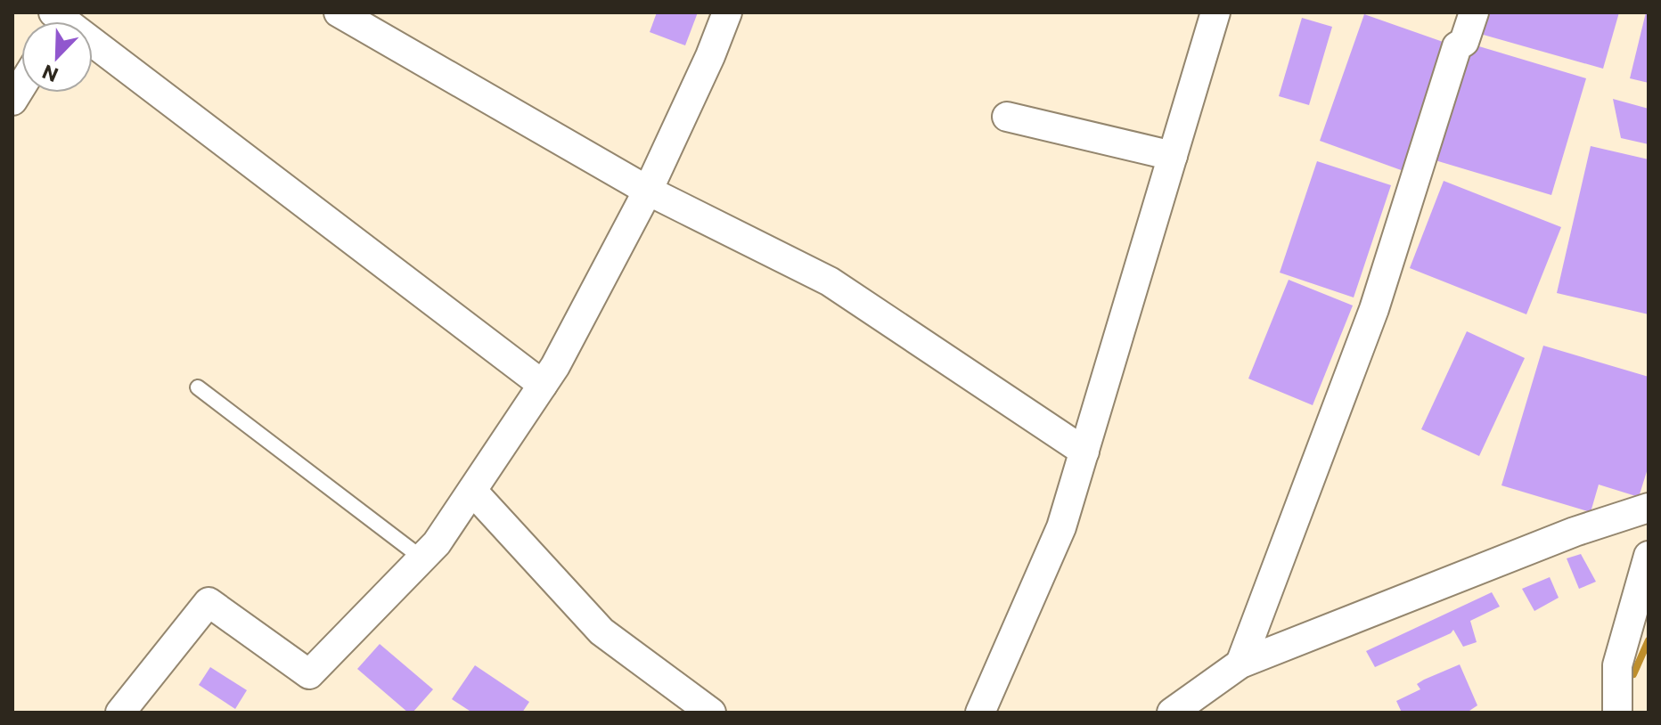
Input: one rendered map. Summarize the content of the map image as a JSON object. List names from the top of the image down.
{
  "north": "bottom left"
}
